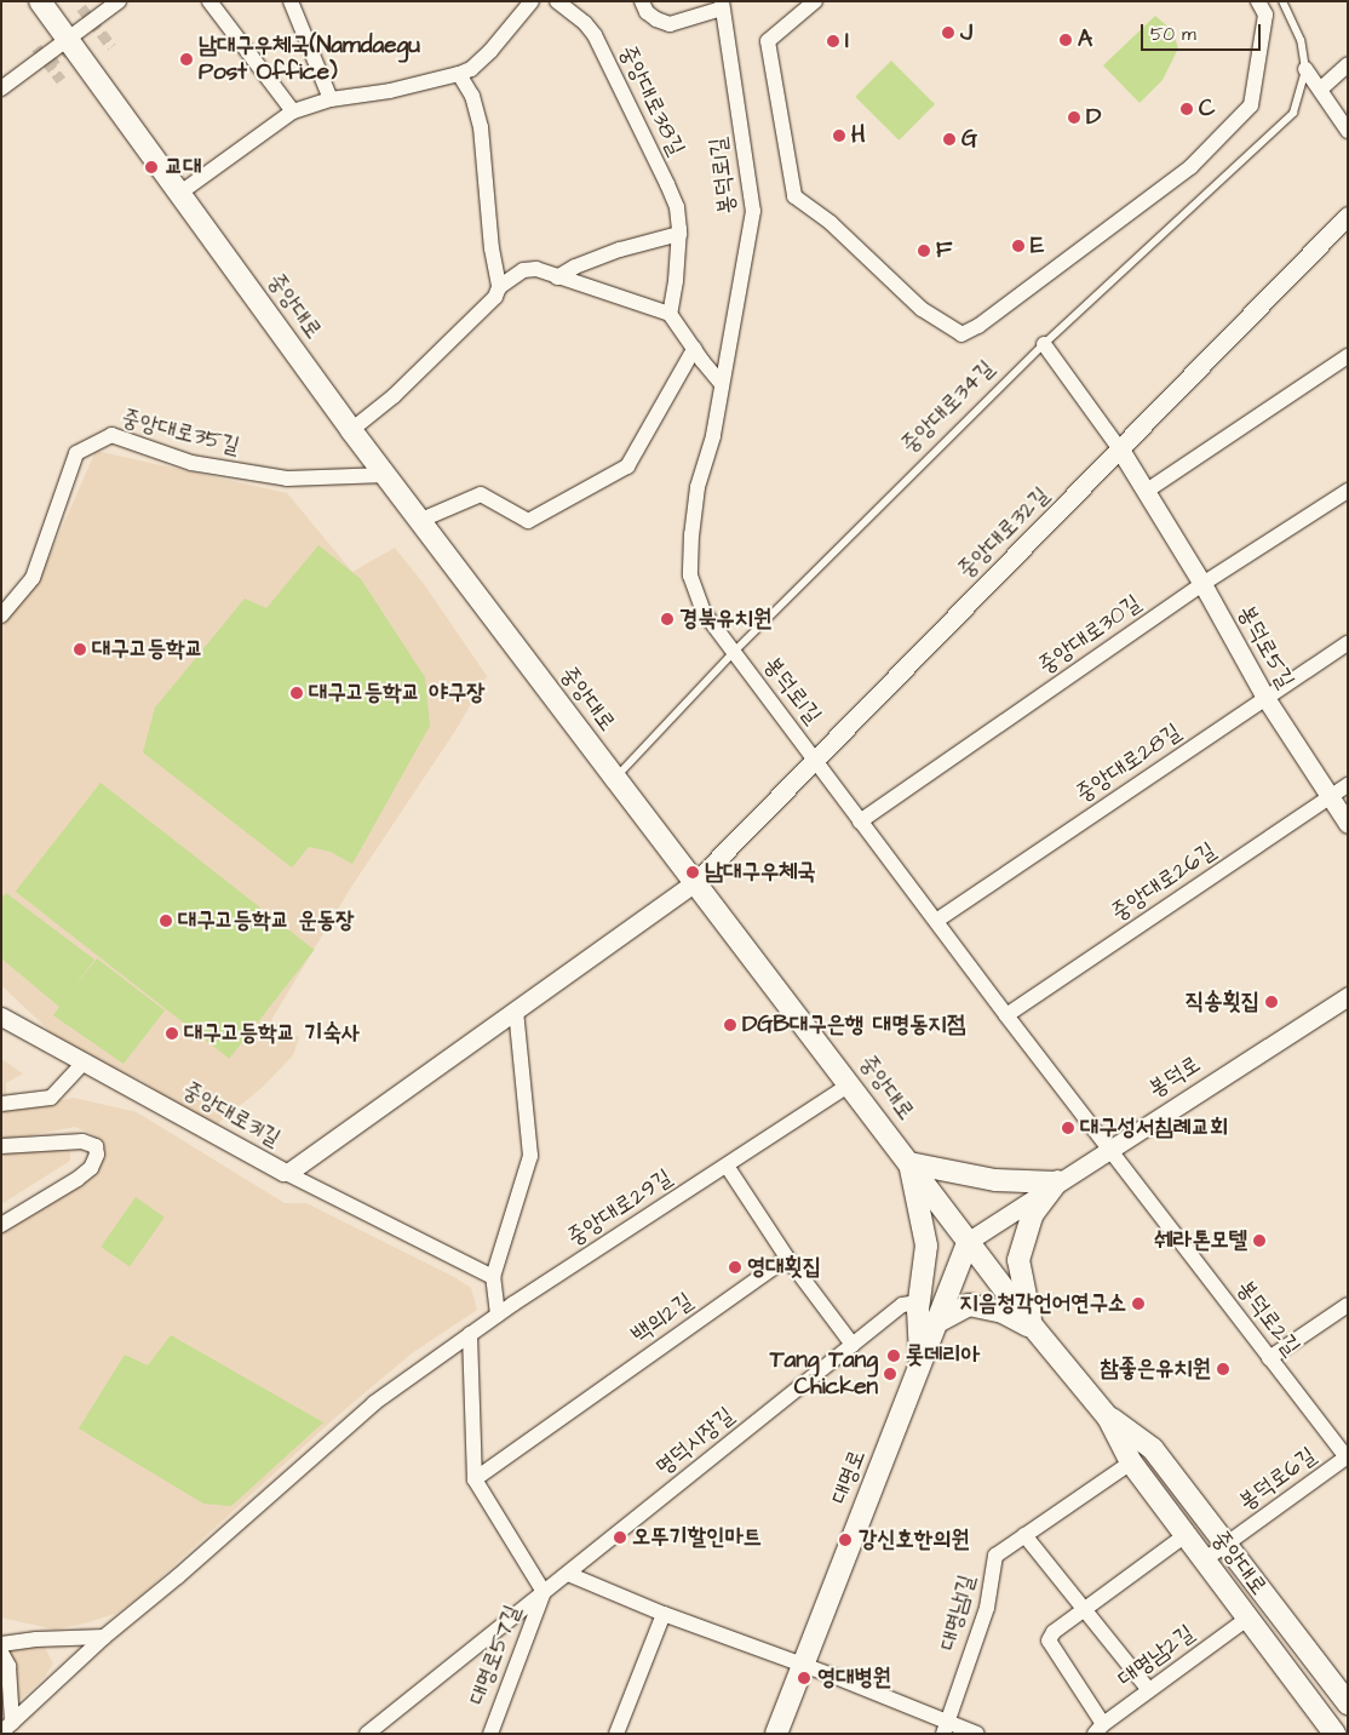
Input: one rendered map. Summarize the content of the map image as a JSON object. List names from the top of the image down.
{
  "streets": {
    "main road": ["중앙대로", "대명로"],
    "street": [
      "중앙대로38길",
      "봉덕로1길",
      "중앙대로35길",
      "중앙대로32길",
      "중앙대로30길",
      "봉덕로5길",
      "중앙대로28길",
      "중앙대로26길",
      "봉덕로",
      "중앙대로31길",
      "중앙대로29길",
      "백의2길",
      "봉덕로2길",
      "명덕시장길",
      "봉덕로6길",
      "대명남1길",
      "대명로57길",
      "대명남2길"
    ],
    "lane": ["중앙대로34길"]
  },
  "crossings": [
    ["봉덕로1길", "중앙대로34길"],
    ["봉덕로1길", "중앙대로32길"],
    ["봉덕로1길", "중앙대로30길"],
    ["봉덕로1길", "중앙대로28길"],
    ["봉덕로1길", "중앙대로26길"],
    ["봉덕로1길", "봉덕로"],
    ["봉덕로1길", "봉덕로2길"],
    ["중앙대로", "중앙대로34길"],
    ["중앙대로", "중앙대로35길"],
    ["중앙대로", "중앙대로32길"],
    ["중앙대로", "봉덕로"],
    ["중앙대로", "중앙대로31길"],
    ["중앙대로", "중앙대로29길"],
    ["중앙대로", "대명로"],
    ["중앙대로", "봉덕로6길"],
    ["중앙대로", "대명남1길"],
    ["중앙대로", "대명남2길"],
    ["중앙대로34길", "봉덕로5길"],
    ["중앙대로32길", "봉덕로5길"],
    ["중앙대로32길", "중앙대로31길"],
    ["중앙대로30길", "봉덕로5길"],
    ["봉덕로5길", "중앙대로28길"],
    ["봉덕로5길", "중앙대로26길"],
    ["봉덕로", "봉덕로2길"],
    ["봉덕로", "대명로"],
    ["봉덕로2길", "봉덕로6길"],
    ["명덕시장길", "대명로57길"]
  ],
  "places": [
    "J",
    "A",
    "I",
    "남대구우체국(Namdaegu Post Office)",
    "C",
    "D",
    "H",
    "G",
    "교대",
    "E",
    "F",
    "경북유치원",
    "대구고등학교",
    "대구고등학교 야구장",
    "남대구우체국",
    "대구고등학교 운동장",
    "직송횟집",
    "DGB대구은행 대명동지점",
    "대구고등학교 기숙사",
    "대구성서침례교회",
    "쉐라톤모텔",
    "영대횟집",
    "지음청각언어연구소",
    "롯데리아",
    "참좋은유치원",
    "Tang Tang Chicken",
    "오뚜기할인마트",
    "강신호한의원",
    "영대병원"
  ],
  "scale_bar": "50 m"
}
